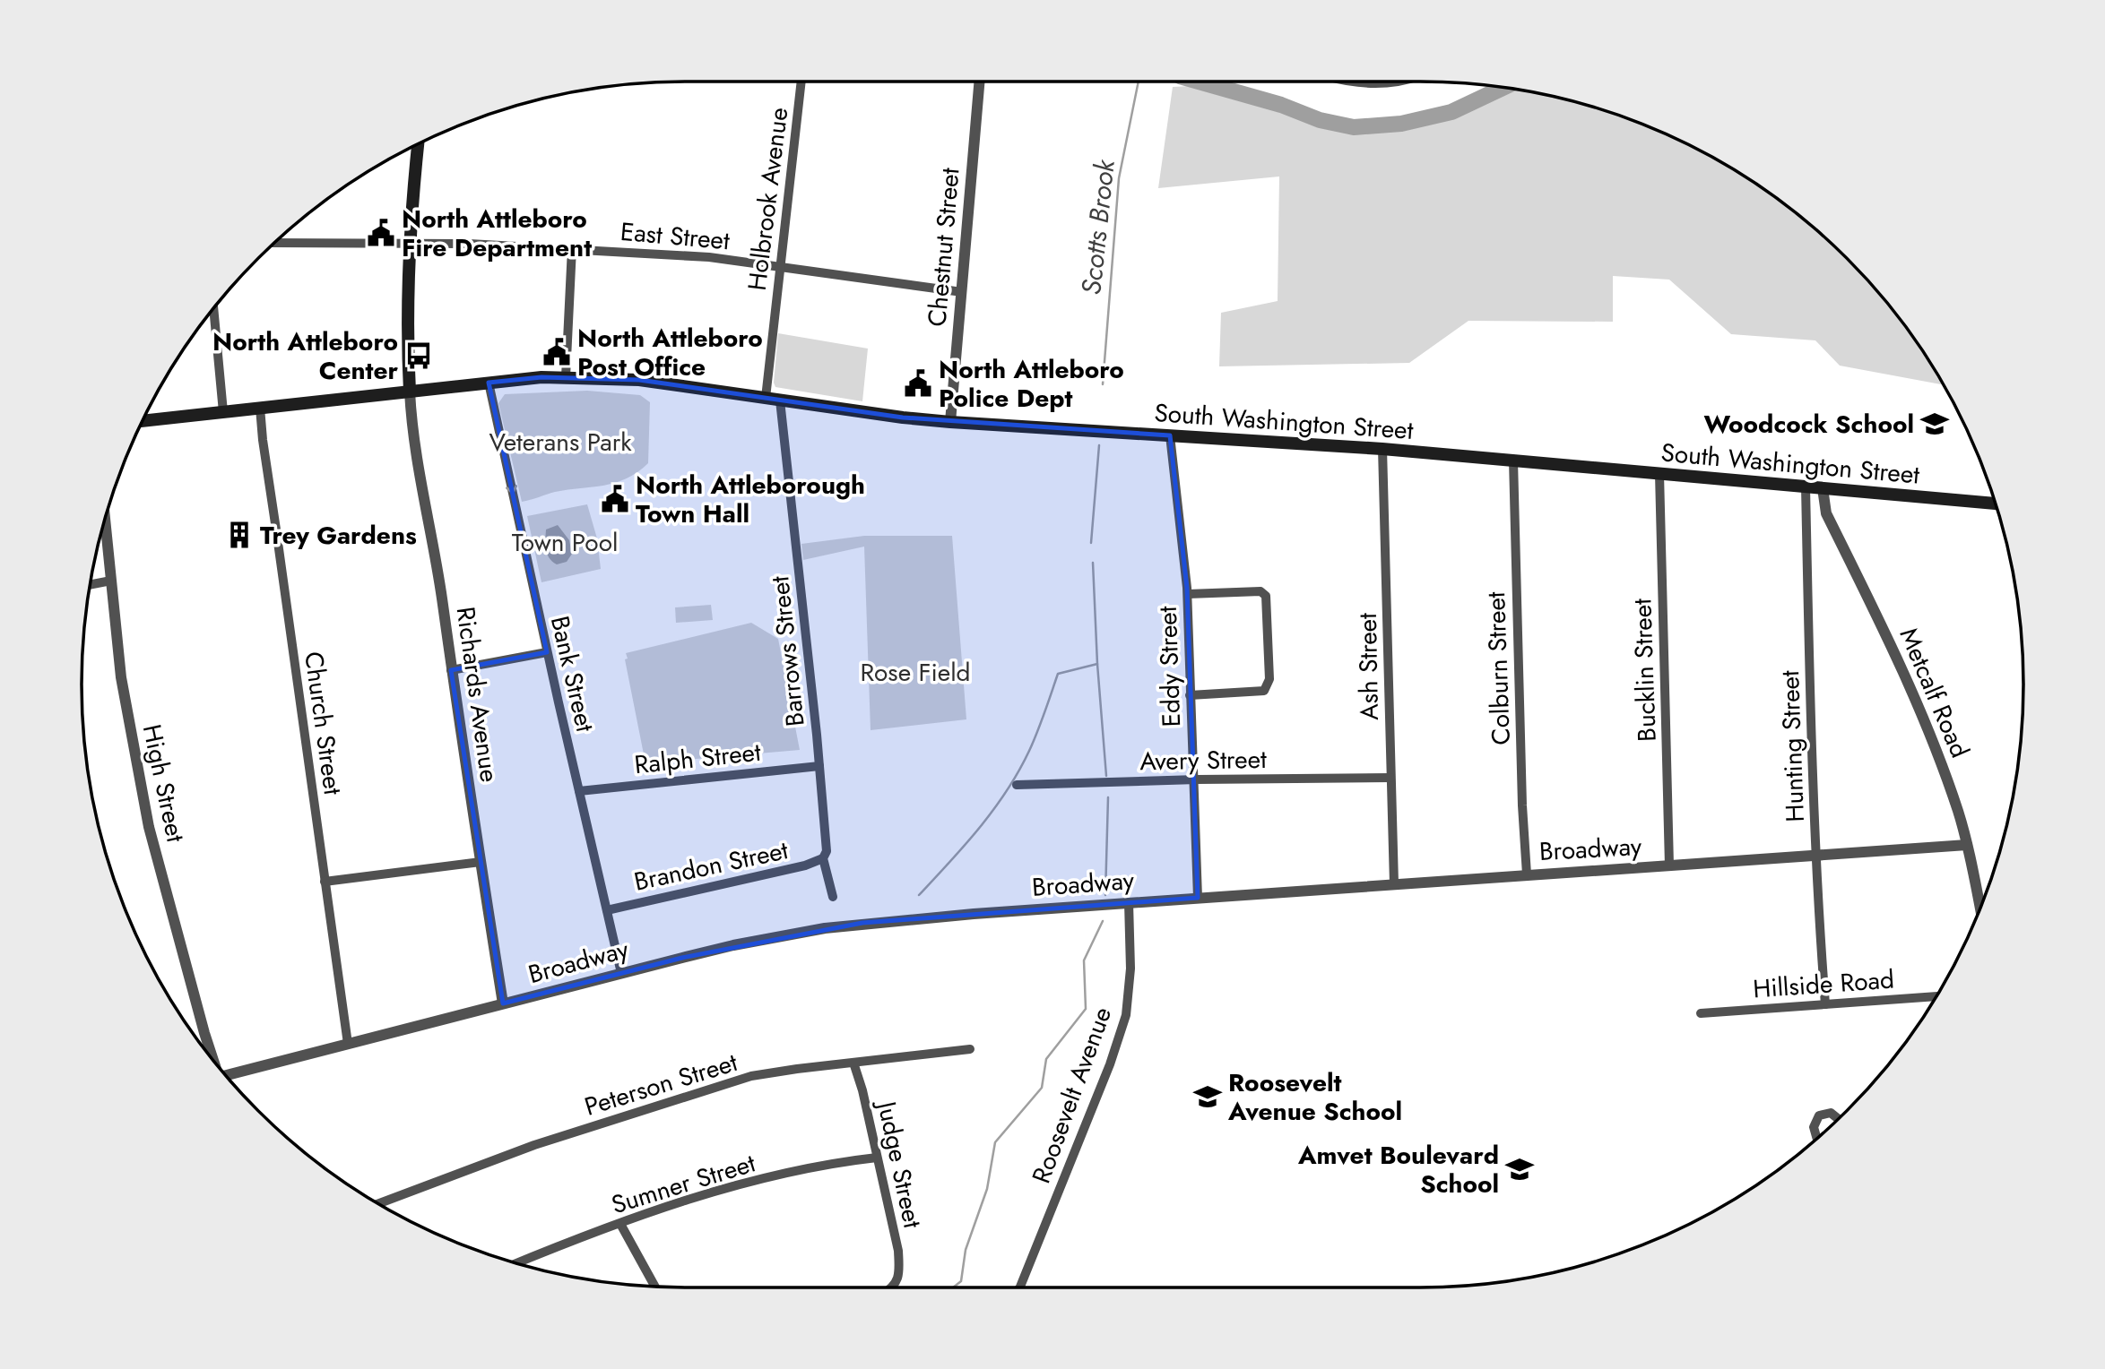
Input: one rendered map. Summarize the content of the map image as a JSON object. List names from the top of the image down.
{
  "streets": {
    "main road": ["South Washington Street"],
    "street": [
      "Holbrook Avenue",
      "East Street",
      "Chestnut Street",
      "Barrows Street",
      "Eddy Street",
      "Ash Street",
      "Colburn Street",
      "Bucklin Street",
      "Bank Street",
      "Metcalf Road",
      "Richards Avenue",
      "Church Street",
      "Hunting Street",
      "Ralph Street",
      "Avery Street",
      "High Street",
      "Broadway",
      "Brandon Street",
      "Hillside Road",
      "Peterson Street",
      "Roosevelt Avenue",
      "Judge Street",
      "Sumner Street"
    ]
  },
  "crossings": [
    ["Holbrook Avenue", "East Street"],
    ["Holbrook Avenue", "South Washington Street"],
    ["East Street", "Chestnut Street"],
    ["Chestnut Street", "South Washington Street"],
    ["South Washington Street", "Barrows Street"],
    ["South Washington Street", "Eddy Street"],
    ["South Washington Street", "Ash Street"],
    ["South Washington Street", "Colburn Street"],
    ["South Washington Street", "Bucklin Street"],
    ["South Washington Street", "Bank Street"],
    ["South Washington Street", "Metcalf Road"],
    ["South Washington Street", "Richards Avenue"],
    ["South Washington Street", "Church Street"],
    ["South Washington Street", "Hunting Street"],
    ["Barrows Street", "Ralph Street"],
    ["Barrows Street", "Brandon Street"],
    ["Eddy Street", "Avery Street"],
    ["Eddy Street", "Broadway"],
    ["Ash Street", "Avery Street"],
    ["Ash Street", "Broadway"],
    ["Colburn Street", "Broadway"],
    ["Bucklin Street", "Broadway"],
    ["Bank Street", "Ralph Street"],
    ["Bank Street", "Broadway"],
    ["Bank Street", "Brandon Street"],
    ["Metcalf Road", "Broadway"],
    ["Richards Avenue", "Broadway"],
    ["Church Street", "Broadway"],
    ["Hunting Street", "Broadway"],
    ["Hunting Street", "Hillside Road"],
    ["Broadway", "Roosevelt Avenue"],
    ["Peterson Street", "Judge Street"],
    ["Judge Street", "Sumner Street"]
  ],
  "one_way": ["Bank Street"],
  "water": ["Scotts Brook"],
  "parks": ["Veterans Park", "Town Pool", "Rose Field"],
  "places": {
    "public building": [
      "North Attleboro Fire Department",
      "North Attleboro Post Office",
      "North Attleboro Police Dept",
      "North Attleborough Town Hall"
    ],
    "bus stop": ["North Attleboro Center"],
    "school or university": ["Woodcock School", "Roosevelt Avenue School", "Amvet Boulevard School"],
    "building": ["Trey Gardens"]
  }
}
